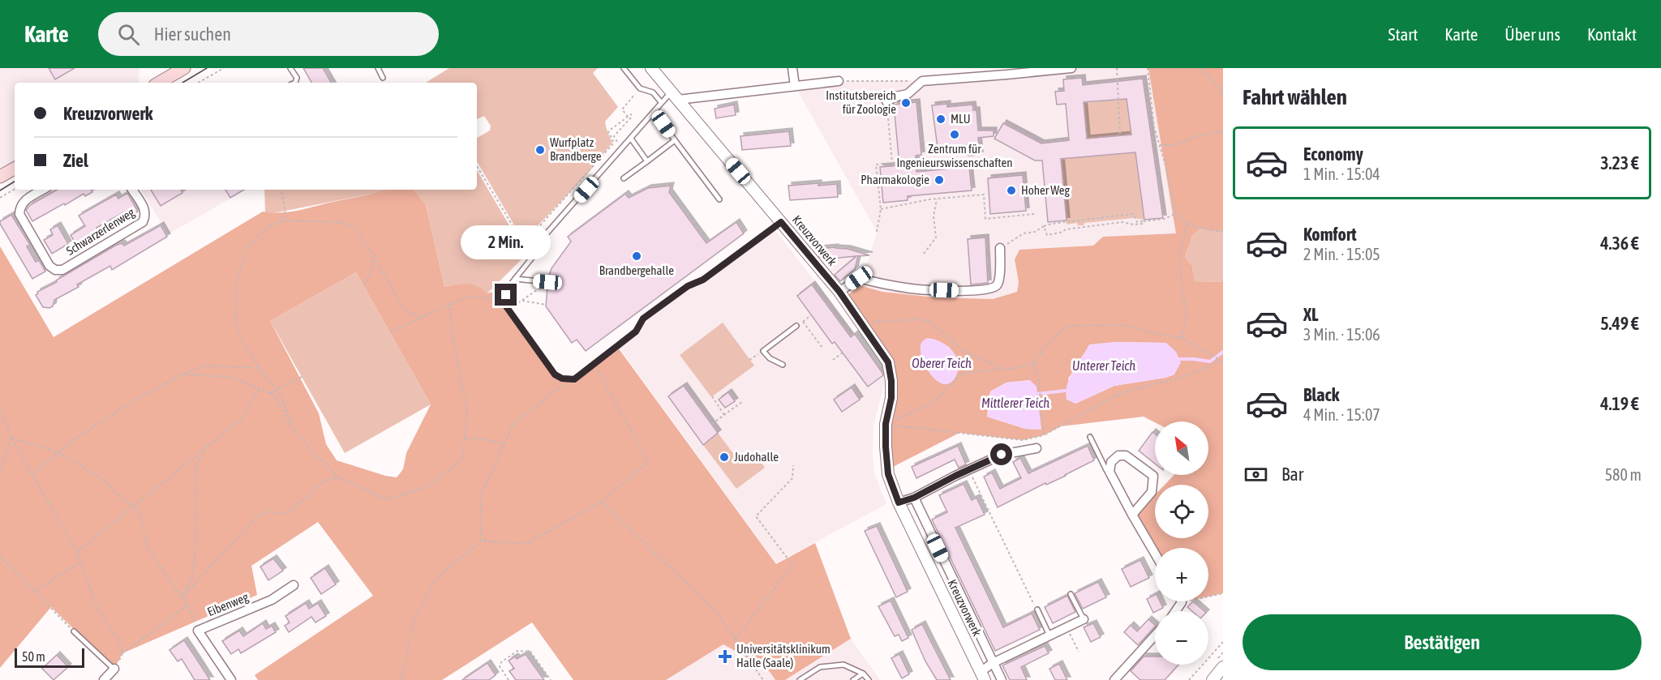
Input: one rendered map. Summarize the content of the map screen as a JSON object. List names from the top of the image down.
{
  "streets": {
    "street": ["Schwarzerlenweg", "Kreuzvorwerk", "Eibenweg"]
  },
  "water": ["Oberer Teich", "Unterer Teich", "Mittlerer Teich"],
  "places": {
    "other": [
      "Institutsbereich für Zoologie",
      "MLU",
      "Zentrum für Ingenieurswissenschaften",
      "Wurfplatz Brandberge",
      "Pharmakologie",
      "Hoher Weg",
      "Brandbergehalle",
      "Judohalle"
    ],
    "health": ["Universitätsklinikum Halle (Saale)"]
  },
  "scale_bar": "50 m",
  "north": "top left",
  "page": {
    "header": "Karte",
    "search": "Hier suchen",
    "nav": [
      "Start",
      "Karte",
      "Über uns",
      "Kontakt"
    ],
    "heading": "Fahrt wählen",
    "banner": ["Kreuzvorwerk", "Ziel"],
    "list": [
      {
        "name": "Economy",
        "note": "1 Min. · 15:04",
        "value": "3.23 €"
      },
      {
        "name": "Komfort",
        "note": "2 Min. · 15:05",
        "value": "4.36 €"
      },
      {
        "name": "XL",
        "note": "3 Min. · 15:06",
        "value": "5.49 €"
      },
      {
        "name": "Black",
        "note": "4 Min. · 15:07",
        "value": "4.19 €"
      }
    ],
    "bubble": "2 Min.",
    "map_buttons": ["+", "−"],
    "pay": ["Bar", "580 m"],
    "buttons": "Bestätigen",
    "scale": "50 m"
  }
}
